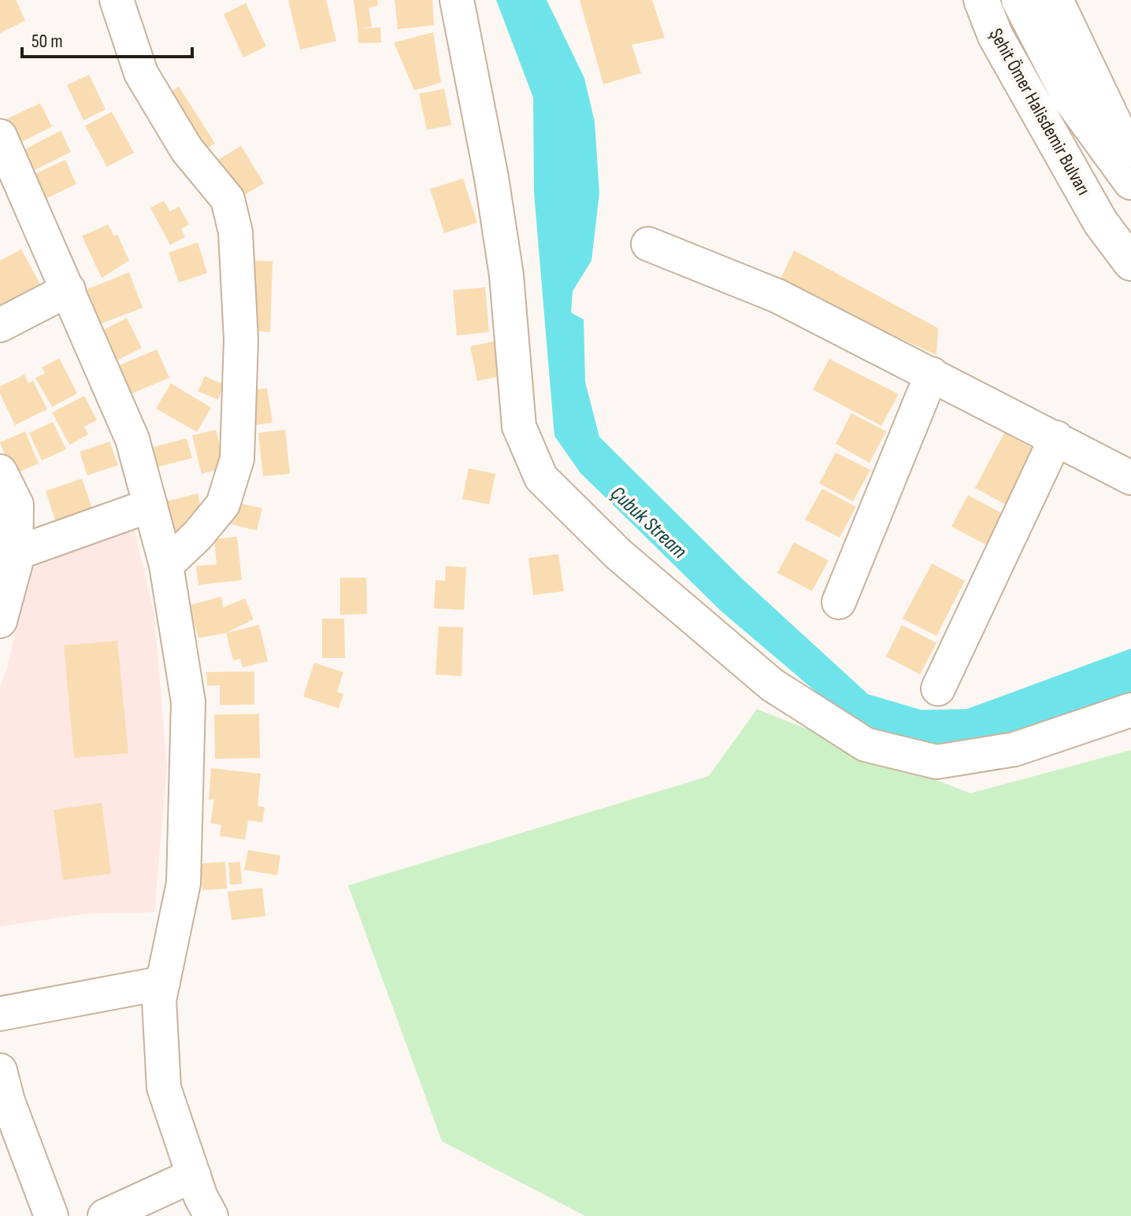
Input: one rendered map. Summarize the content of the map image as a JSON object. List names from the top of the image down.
{
  "streets": {
    "highway": ["Şehit Ömer Halisdemir Bulvarı"]
  },
  "water": ["Çubuk Stream"],
  "scale_bar": "50 m"
}
